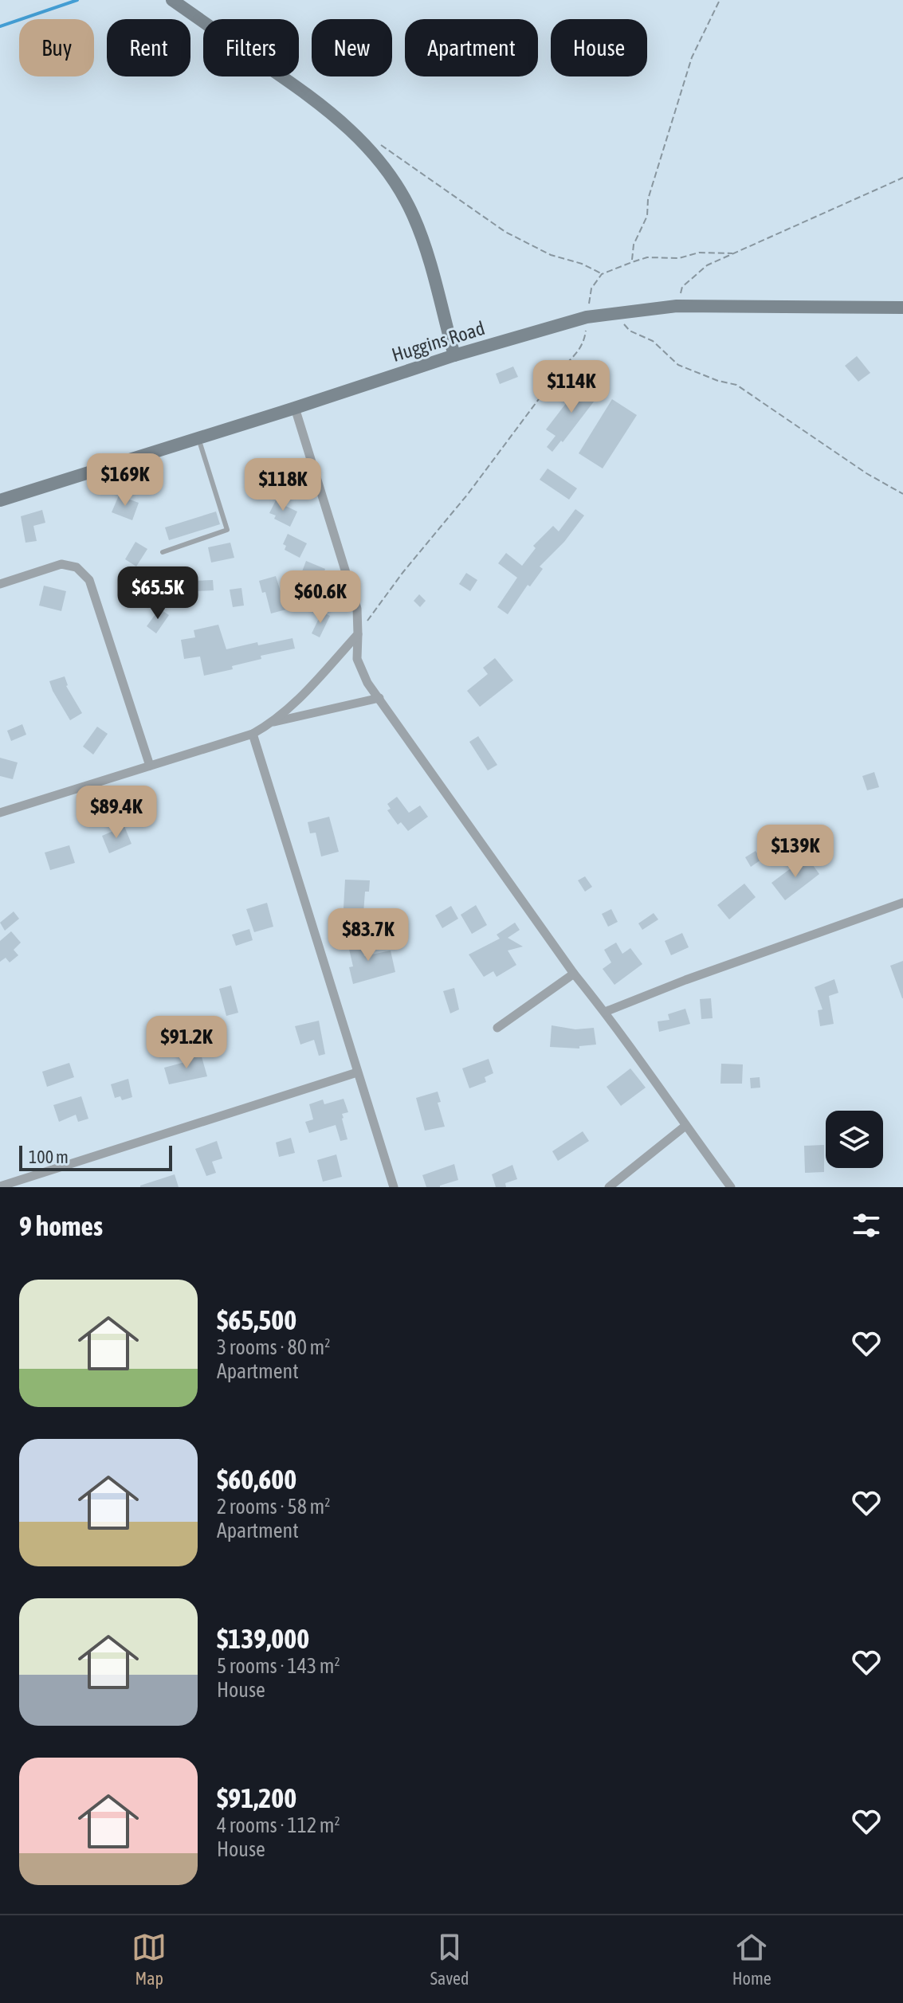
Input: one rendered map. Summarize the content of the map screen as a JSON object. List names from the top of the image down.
{
  "streets": {
    "street": ["Huggins Road"]
  },
  "scale_bar": "100 m",
  "page": {
    "chip": [
      "Buy",
      "Rent",
      "Filters",
      "New",
      "Apartment",
      "House"
    ],
    "price": [
      "$114K",
      "$169K",
      "$118K",
      "$65.5K",
      "$60.6K",
      "$89.4K",
      "$139K",
      "$83.7K",
      "$91.2K"
    ],
    "scale": "100 m",
    "heading": "9 homes",
    "list": [
      {
        "name": "$65,500",
        "note": "3 rooms · 80 m² · Apartment"
      },
      {
        "name": "$60,600",
        "note": "2 rooms · 58 m² · Apartment"
      },
      {
        "name": "$139,000",
        "note": "5 rooms · 143 m² · House"
      },
      {
        "name": "$91,200",
        "note": "4 rooms · 112 m² · House"
      }
    ],
    "tabs": ["Map", "Saved", "Home"]
  }
}
